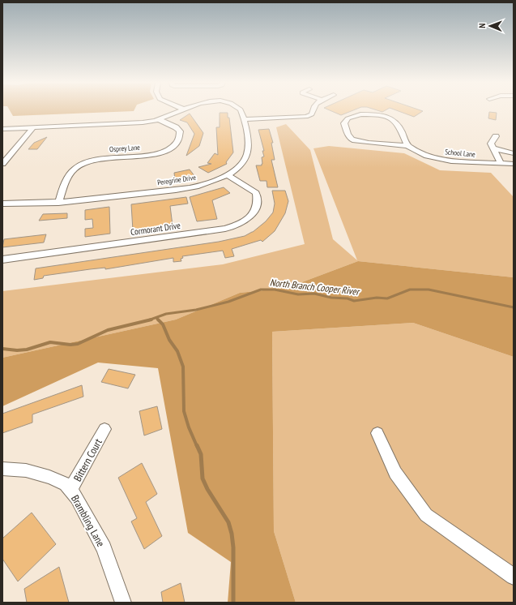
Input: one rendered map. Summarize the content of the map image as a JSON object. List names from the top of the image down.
{
  "streets": {
    "street": [
      "Osprey Lane",
      "School Lane",
      "Peregrine Drive",
      "Cormorant Drive",
      "Bittern Court",
      "Brambling Lane"
    ]
  },
  "crossings": [
    ["Osprey Lane", "Peregrine Drive"],
    ["Peregrine Drive", "Cormorant Drive"],
    ["Bittern Court", "Brambling Lane"]
  ],
  "water": ["North Branch Cooper River"],
  "north": "left"
}
